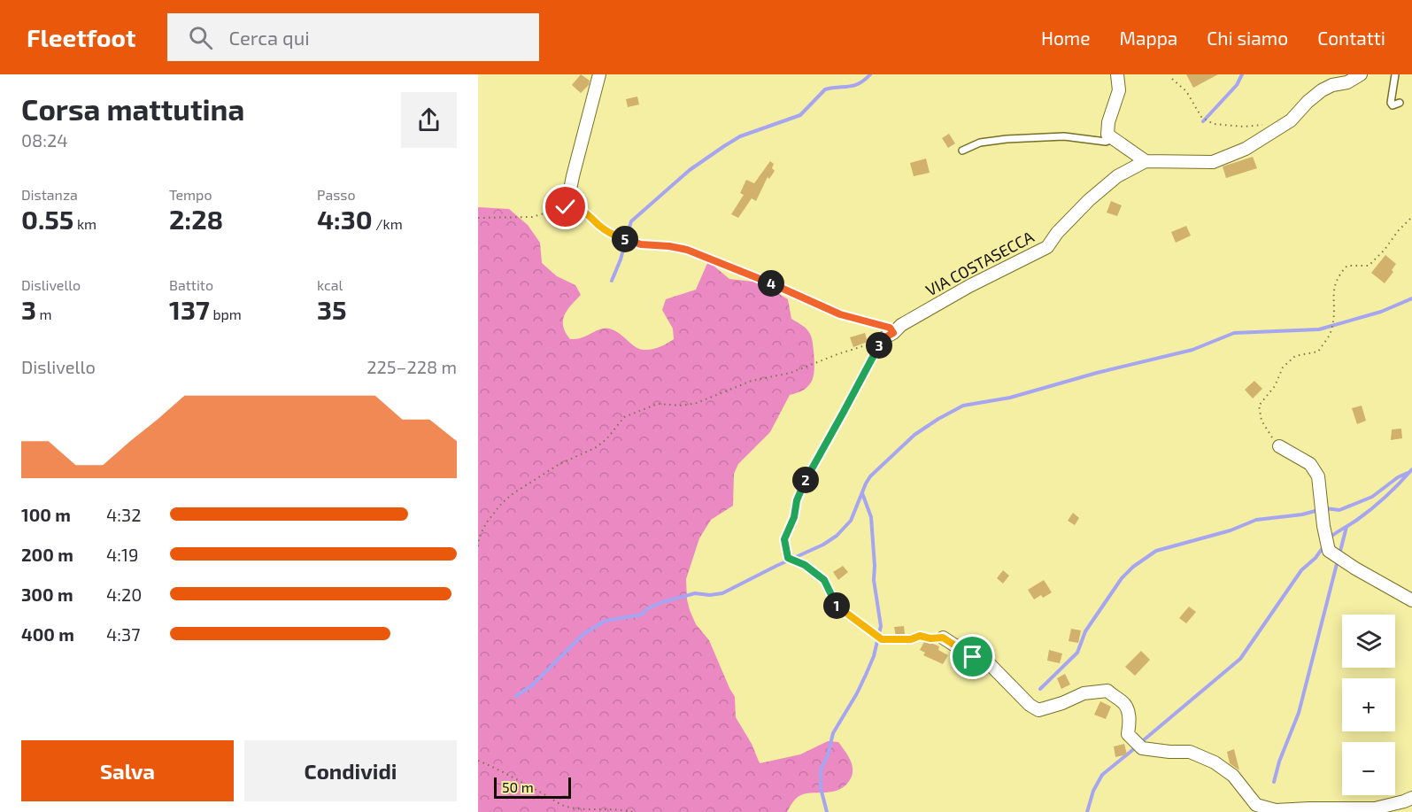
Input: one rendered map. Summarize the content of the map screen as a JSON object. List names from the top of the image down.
{
  "streets": {
    "street": ["VIA COSTASECCA"]
  },
  "scale_bar": "50 m",
  "page": {
    "header": "Fleetfoot",
    "search": "Cerca qui",
    "nav": [
      "Home",
      "Mappa",
      "Chi siamo",
      "Contatti"
    ],
    "heading": ["Corsa mattutina", "08:24"],
    "stats": [
      ["Distanza", "0.55 km"],
      ["Tempo", "2:28"],
      ["Passo", "4:30 /km"],
      ["Dislivello", "3 m"],
      ["Battito", "137 bpm"],
      ["kcal", "35"]
    ],
    "pins": [
      "5",
      "4",
      "3",
      "2",
      "1"
    ],
    "chart": ["Dislivello", "225–228 m"],
    "list": [
      {
        "name": "100 m",
        "note": "4:32"
      },
      {
        "name": "200 m",
        "note": "4:19"
      },
      {
        "name": "300 m",
        "note": "4:20"
      },
      {
        "name": "400 m",
        "note": "4:37"
      }
    ],
    "map_buttons": ["+", "−"],
    "buttons": ["Salva", "Condividi"],
    "scale": "50 m"
  }
}
